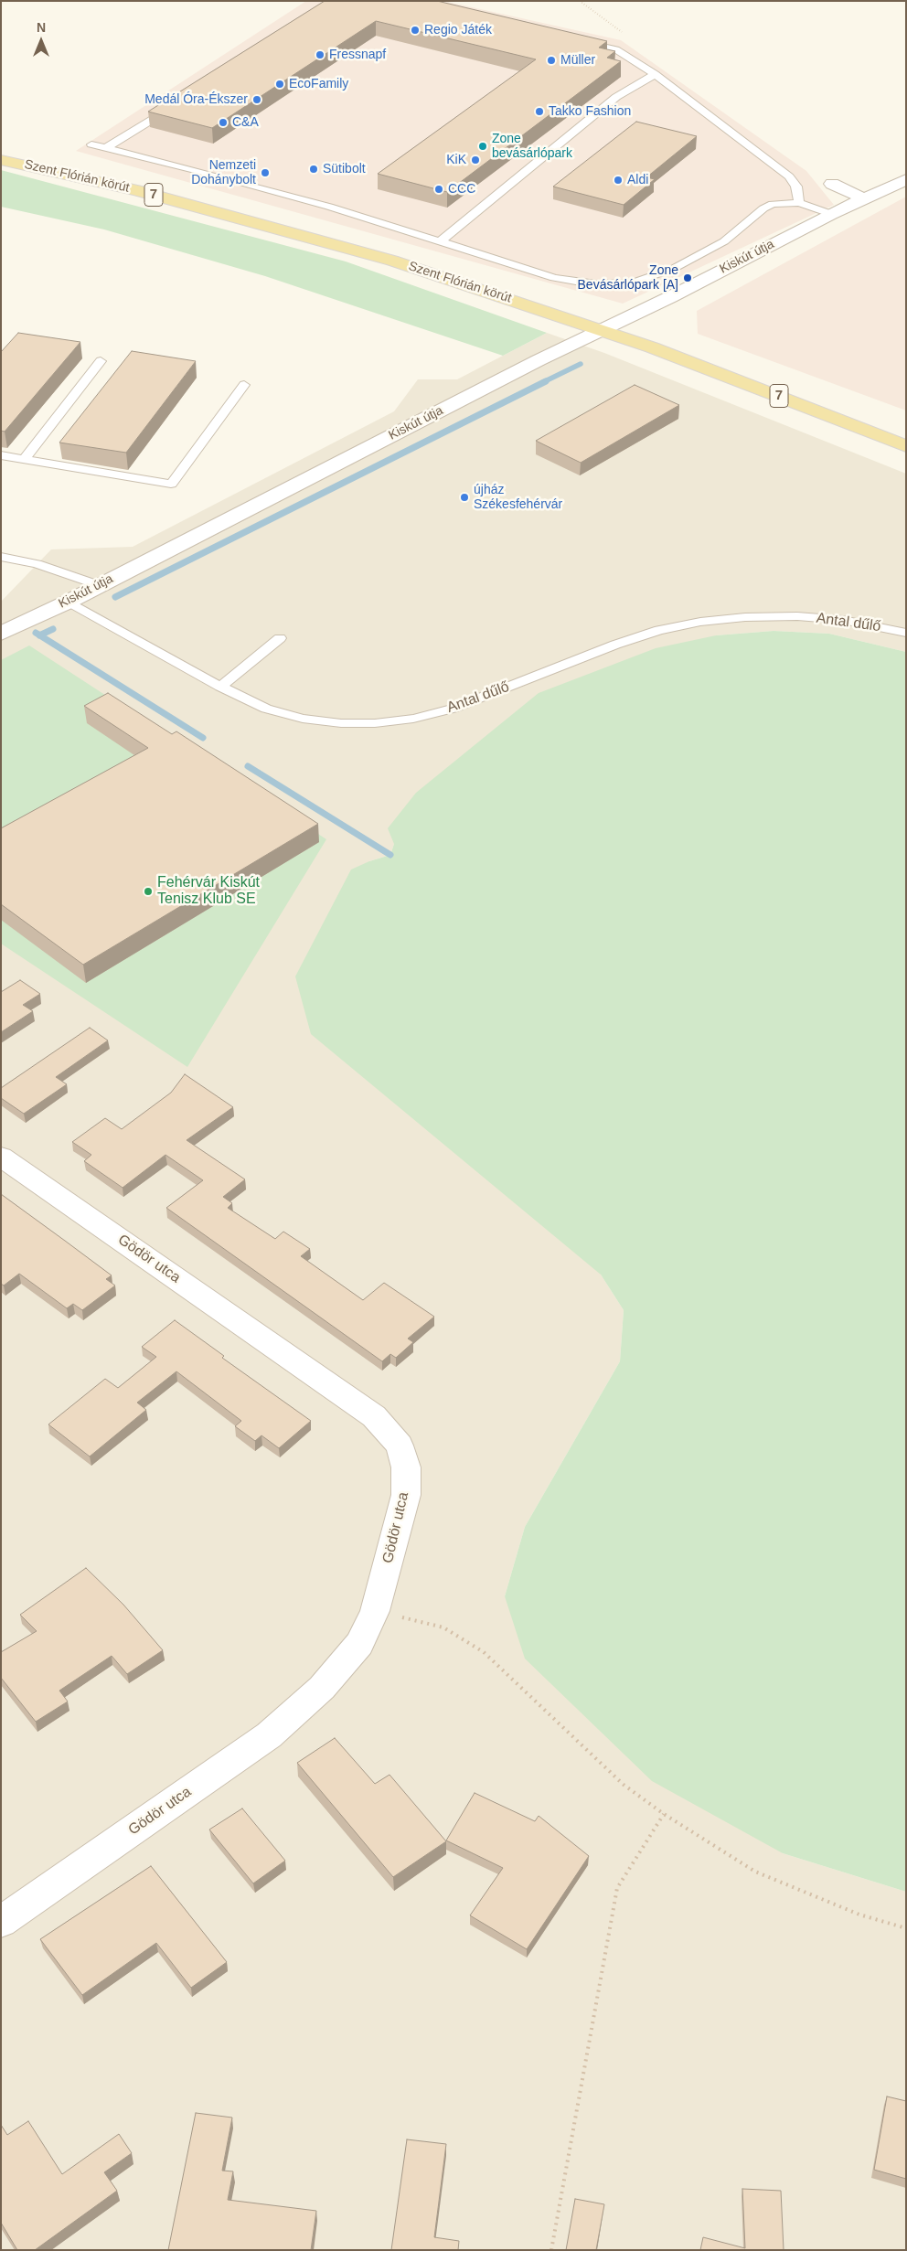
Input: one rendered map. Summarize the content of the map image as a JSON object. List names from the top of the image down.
{
  "streets": {
    "main road": ["Szent Flórián körút", "7"],
    "street": ["Kiskút útja", "Gödör utca"],
    "lane": ["Antal dűlő"]
  },
  "crossings": [
    ["Szent Flórián körút", "Kiskút útja"],
    ["Kiskút útja", "Antal dűlő"]
  ],
  "places": [
    "Regio Játék",
    "Fressnapf",
    "Müller",
    "EcoFamily",
    "Medál Óra-Ékszer",
    "Takko Fashion",
    "C&A",
    "Zone bevásárlópark",
    "KiK",
    "Sütibolt",
    "Nemzeti Dohánybolt",
    "Aldi",
    "CCC",
    "Zone Bevásárlópark [A]",
    "újház Székesfehérvár",
    "Fehérvár Kiskút Tenisz Klub SE"
  ],
  "north": "top"
}
